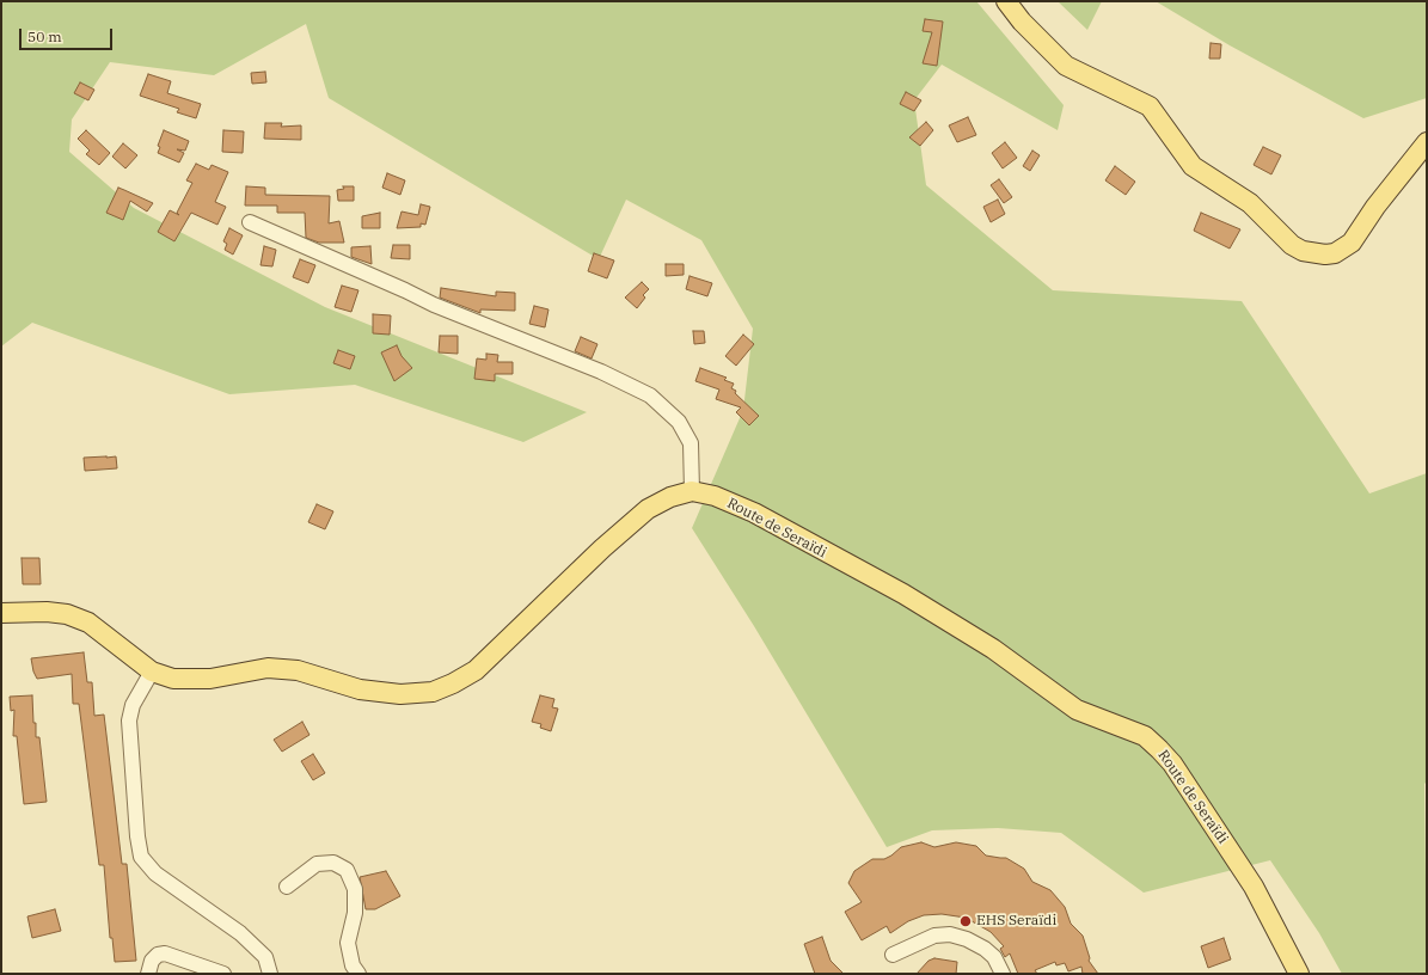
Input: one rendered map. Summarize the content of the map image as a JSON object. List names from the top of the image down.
{
  "streets": {
    "main road": ["Route de Seraïdi"]
  },
  "places": ["EHS Seraïdi"],
  "scale_bar": "50 m"
}
